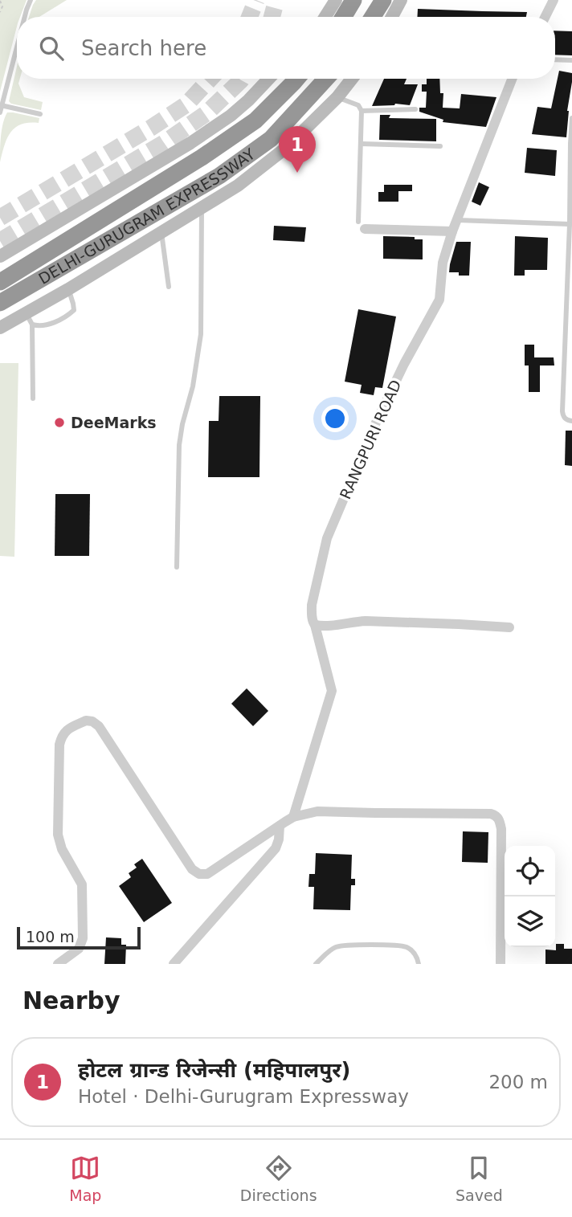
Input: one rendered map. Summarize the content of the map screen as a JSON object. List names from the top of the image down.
{
  "streets": {
    "highway": ["DELHI-GURUGRAM EXPRESSWAY"],
    "street": ["RANGPURI ROAD"]
  },
  "places": ["DeeMarks"],
  "scale_bar": "100 m",
  "page": {
    "search": "Search here",
    "pins": "1",
    "scale": "100 m",
    "heading": "Nearby",
    "list": [
      {
        "mark": "1",
        "name": "होटल ग्रान्ड रिजेन्सी (महिपालपुर)",
        "note": "Hotel · Delhi-Gurugram Expressway",
        "value": "200 m"
      }
    ],
    "nav": ["Map", "Directions", "Saved"]
  }
}
